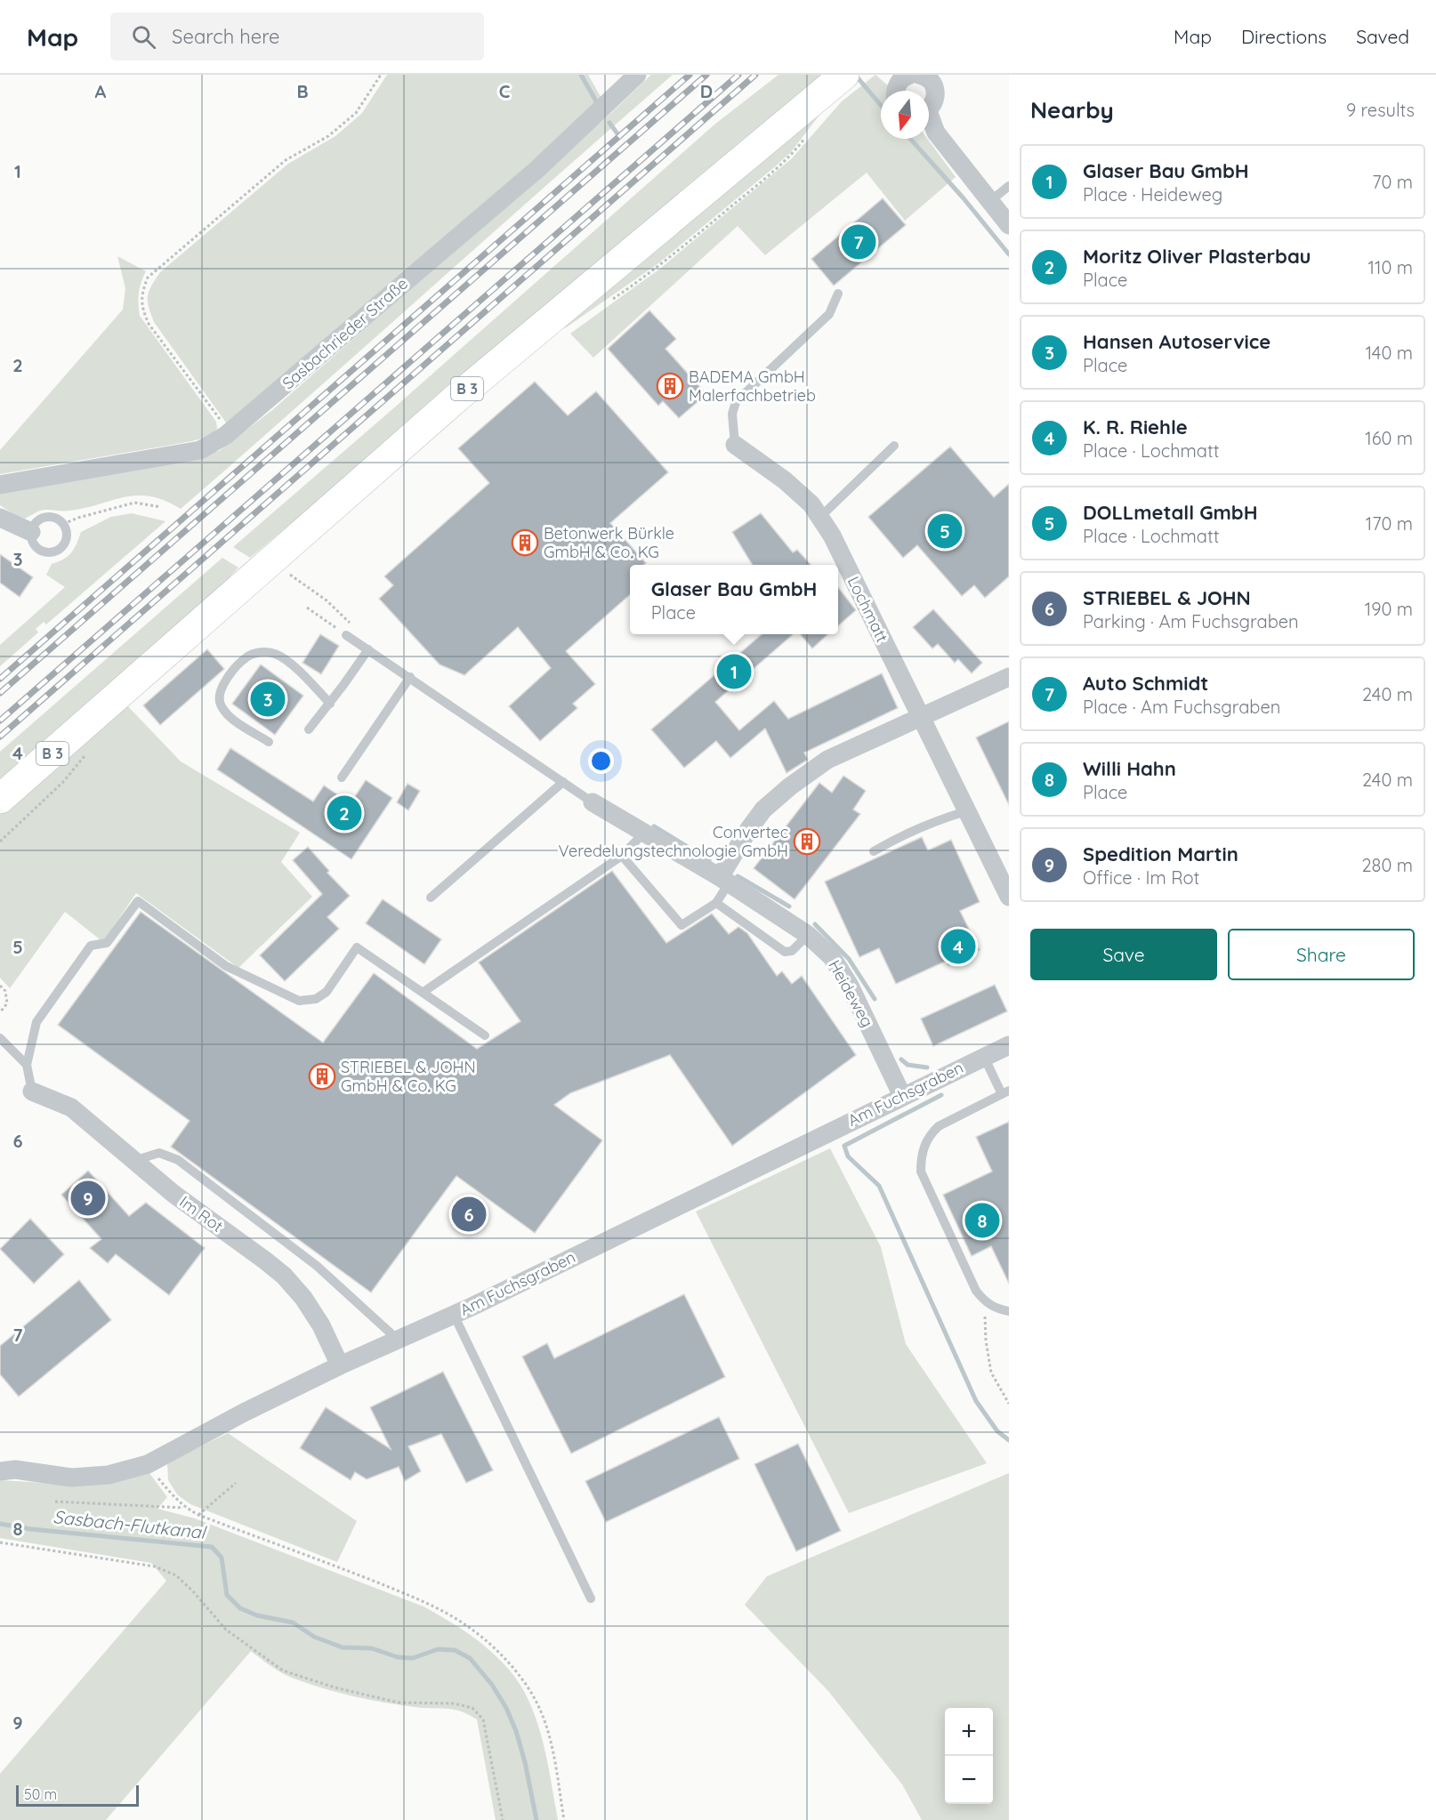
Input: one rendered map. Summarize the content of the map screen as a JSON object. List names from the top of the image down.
{
  "streets": {
    "main road": ["B 3"],
    "street": [
      "Sasbachrieder Straße",
      "Lochmatt",
      "Heideweg",
      "Am Fuchsgraben",
      "Im Rot"
    ]
  },
  "crossings": [
    ["Heideweg", "Am Fuchsgraben"],
    ["Am Fuchsgraben", "Im Rot"]
  ],
  "water": ["Sasbach-Flutkanal"],
  "places": {
    "building": [
      "BADEMA GmbH Malerfachbetrieb",
      "Betonwerk Bürkle GmbH & Co. KG",
      "Convertec Veredelungstechnologie GmbH",
      "STRIEBEL & JOHN GmbH & Co. KG"
    ]
  },
  "scale_bar": "50 m",
  "north": "bottom",
  "page": {
    "header": "Map",
    "search": "Search here",
    "nav": ["Map", "Directions", "Saved"],
    "heading": ["Nearby", "9 results"],
    "list": [
      {
        "mark": "1",
        "name": "Glaser Bau GmbH",
        "note": "Place · Heideweg",
        "value": "70 m"
      },
      {
        "mark": "2",
        "name": "Moritz Oliver Plasterbau",
        "note": "Place",
        "value": "110 m"
      },
      {
        "mark": "3",
        "name": "Hansen Autoservice",
        "note": "Place",
        "value": "140 m"
      },
      {
        "mark": "4",
        "name": "K. R. Riehle",
        "note": "Place · Lochmatt",
        "value": "160 m"
      },
      {
        "mark": "5",
        "name": "DOLLmetall GmbH",
        "note": "Place · Lochmatt",
        "value": "170 m"
      },
      {
        "mark": "6",
        "name": "STRIEBEL & JOHN",
        "note": "Parking · Am Fuchsgraben",
        "value": "190 m"
      },
      {
        "mark": "7",
        "name": "Auto Schmidt",
        "note": "Place · Am Fuchsgraben",
        "value": "240 m"
      },
      {
        "mark": "8",
        "name": "Willi Hahn",
        "note": "Place",
        "value": "240 m"
      },
      {
        "mark": "9",
        "name": "Spedition Martin",
        "note": "Office · Im Rot",
        "value": "280 m"
      }
    ],
    "pins": [
      "7",
      "5",
      "1",
      "3",
      "2",
      "4",
      "9",
      "6",
      "8"
    ],
    "popup": ["Glaser Bau GmbH", "Place"],
    "buttons": ["Save", "Share"],
    "map_buttons": ["+", "−"],
    "scale": "50 m"
  },
  "grid": {
    "columns": [
      "A",
      "B",
      "C",
      "D"
    ],
    "rows": [
      "1",
      "2",
      "3",
      "4",
      "5",
      "6",
      "7",
      "8",
      "9"
    ]
  }
}
